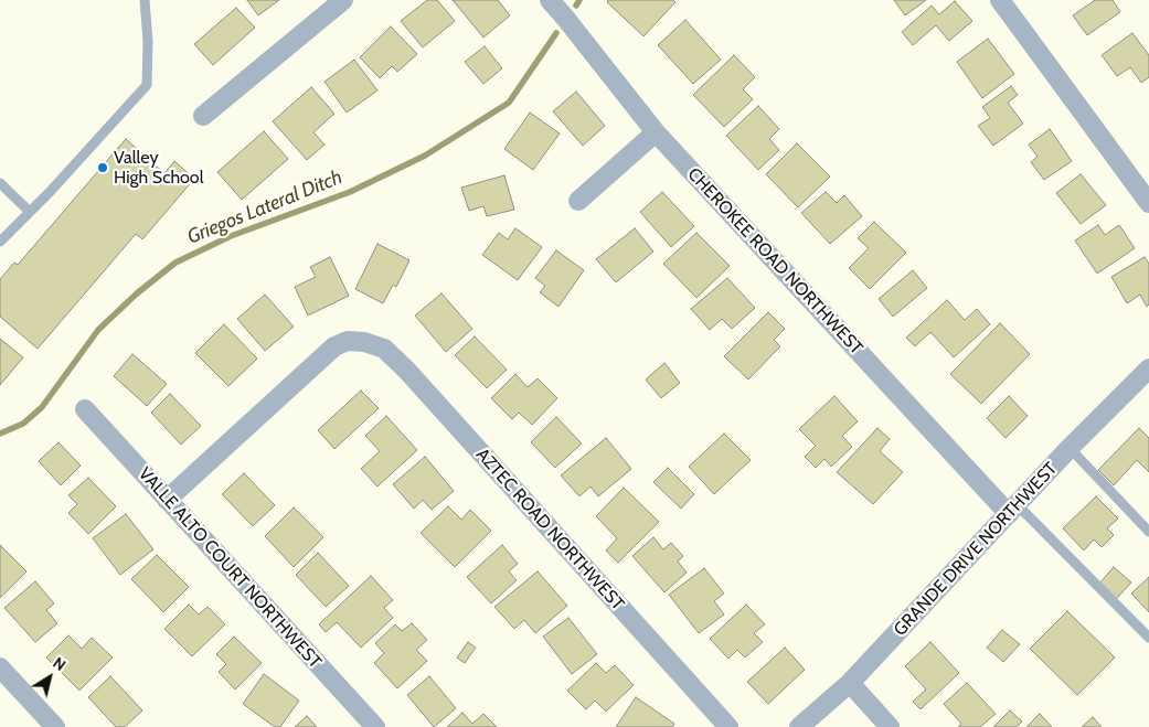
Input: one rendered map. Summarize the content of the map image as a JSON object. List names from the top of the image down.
{
  "streets": {
    "street": [
      "CHEROKEE ROAD NORTHWEST",
      "AZTEC ROAD NORTHWEST",
      "GRANDE DRIVE NORTHWEST",
      "VALLE ALTO COURT NORTHWEST"
    ]
  },
  "crossings": [
    ["CHEROKEE ROAD NORTHWEST", "GRANDE DRIVE NORTHWEST"],
    ["AZTEC ROAD NORTHWEST", "VALLE ALTO COURT NORTHWEST"]
  ],
  "water": ["Griegos Lateral Ditch"],
  "places": ["Valley High School"],
  "north": "top right"
}
